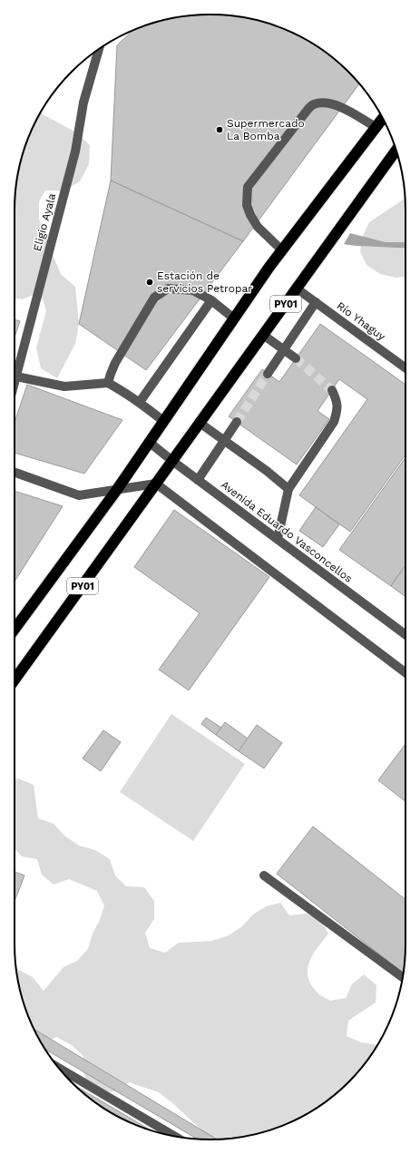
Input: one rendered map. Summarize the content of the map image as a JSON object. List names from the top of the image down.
{
  "streets": {
    "highway": ["PY01"],
    "street": ["Eligio Ayala", "Río Yhaguy", "Avenida Eduardo Vasconcellos"]
  },
  "crossings": [
    ["PY01", "Río Yhaguy"],
    ["PY01", "Avenida Eduardo Vasconcellos"]
  ],
  "places": ["Supermercado La Bomba", "Estación de servicios Petropar"]
}
